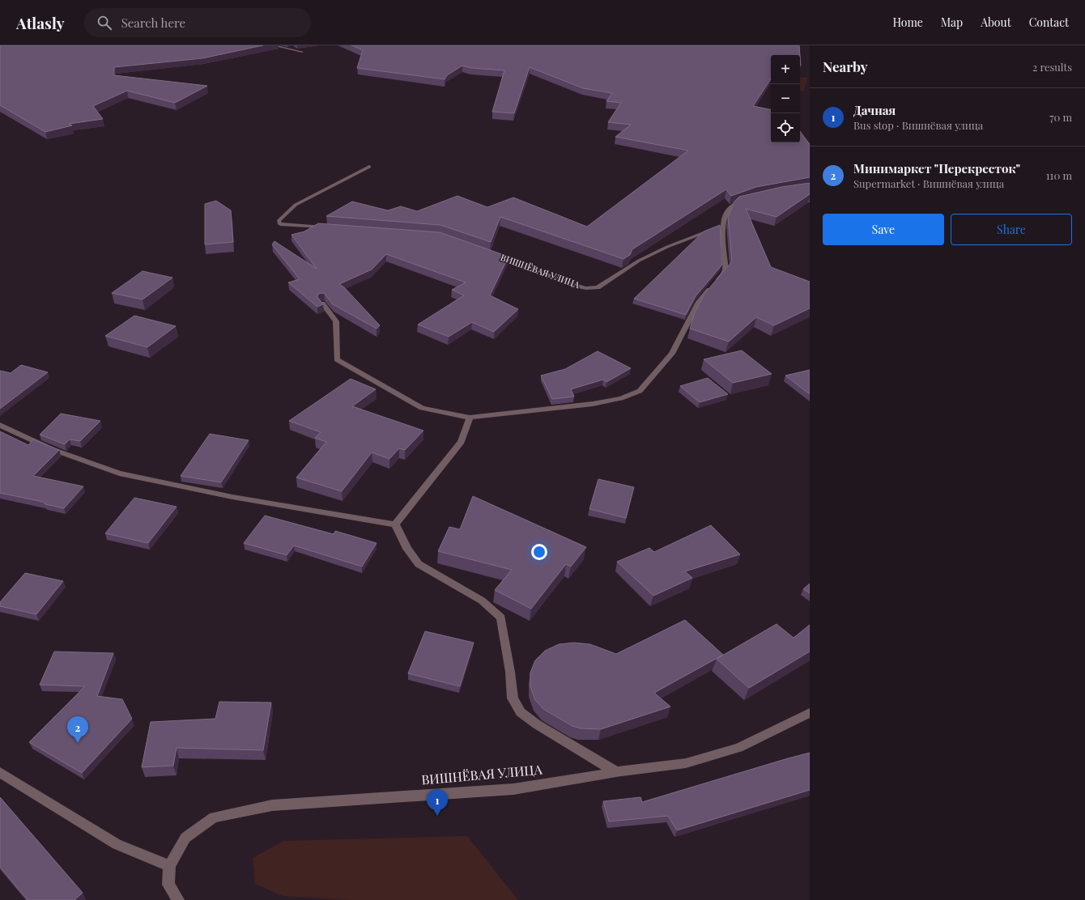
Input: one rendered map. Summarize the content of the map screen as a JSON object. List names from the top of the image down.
{
  "streets": {
    "street": ["ВИШНЁВАЯ УЛИЦА"]
  },
  "page": {
    "header": "Atlasly",
    "search": "Search here",
    "nav": [
      "Home",
      "Map",
      "About",
      "Contact"
    ],
    "heading": ["Nearby", "2 results"],
    "map_buttons": ["+", "−"],
    "list": [
      {
        "mark": "1",
        "name": "Дачная",
        "note": "Bus stop · Вишнёвая улица",
        "value": "70 m"
      },
      {
        "mark": "2",
        "name": "Минимаркет \"Перекресток\"",
        "note": "Supermarket · Вишнёвая улица",
        "value": "110 m"
      }
    ],
    "buttons": ["Save", "Share"],
    "pins": ["2", "1"]
  }
}
